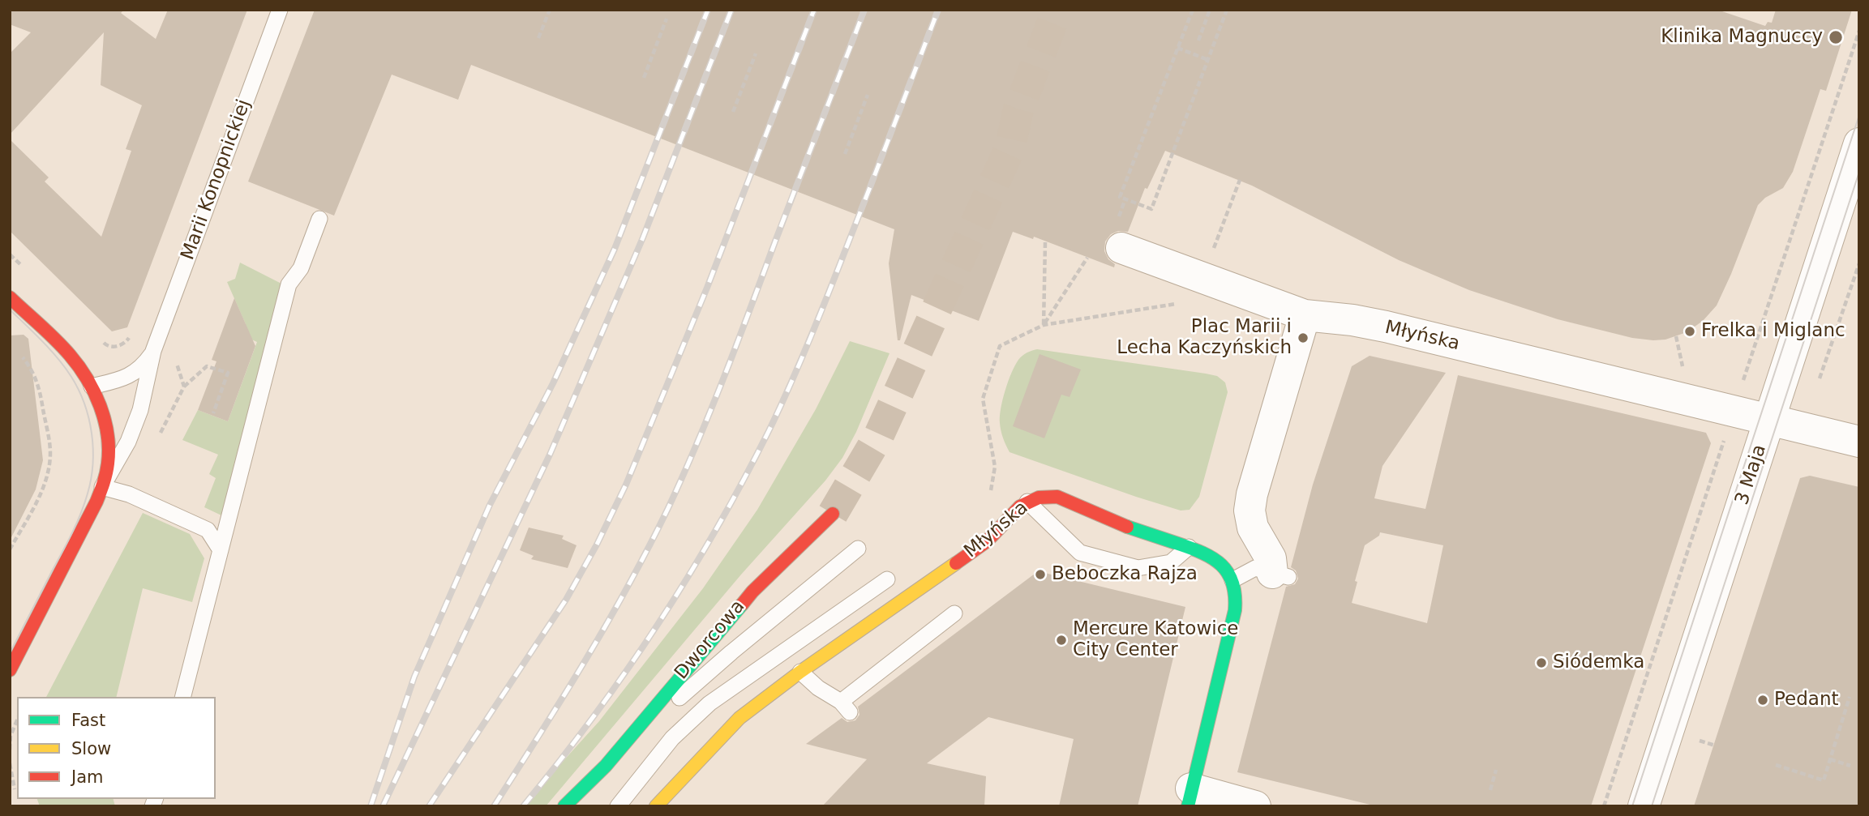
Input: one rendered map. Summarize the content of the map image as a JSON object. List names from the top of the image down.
{
  "streets": {
    "street": ["Młyńska", "3 Maja", "Dworcowa"],
    "lane": ["Marii Konopnickiej"]
  },
  "crossings": [
    ["Młyńska", "3 Maja"]
  ],
  "places": [
    "Klinika Magnuccy",
    "Frelka i Miglanc",
    "Plac Marii i Lecha Kaczyńskich",
    "Beboczka Rajza",
    "Mercure Katowice City Center",
    "Siódemka",
    "Pedant"
  ],
  "legend": ["Fast", "Slow", "Jam"]
}
